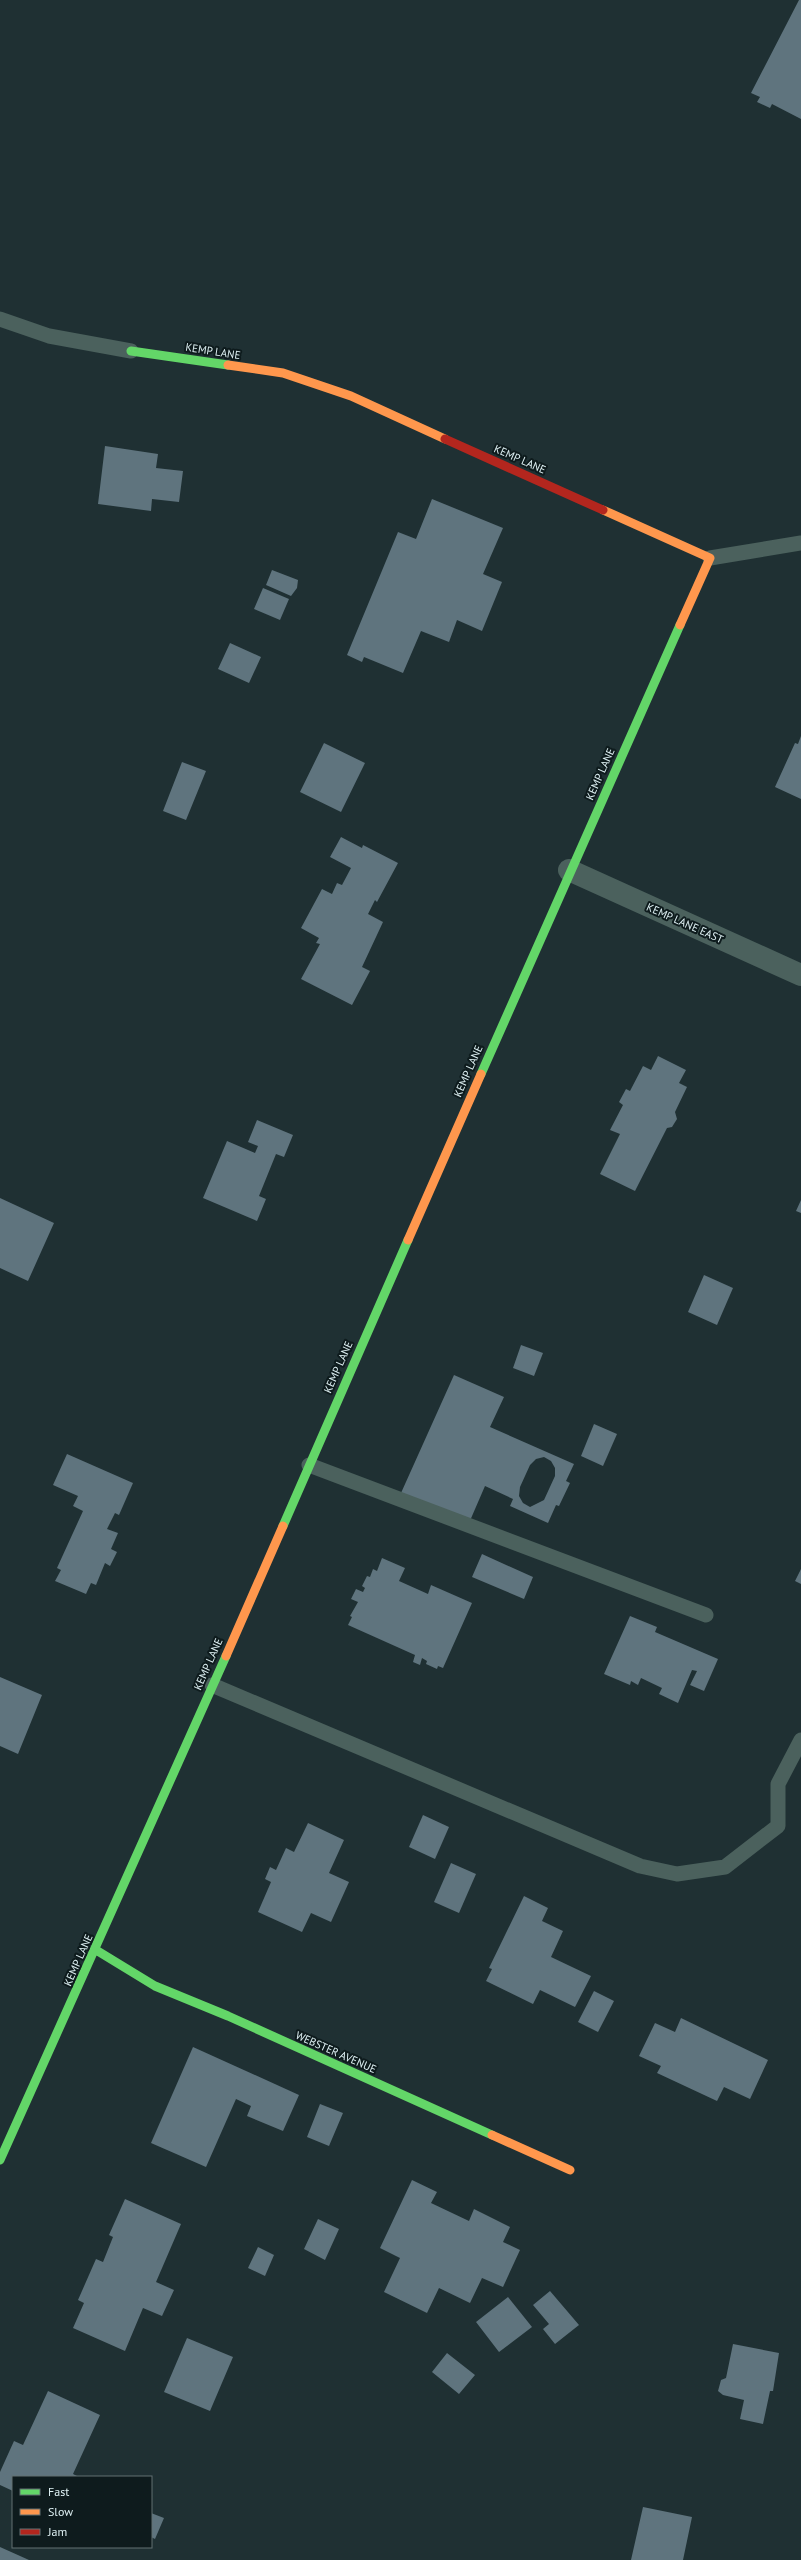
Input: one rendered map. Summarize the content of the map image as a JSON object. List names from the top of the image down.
{
  "streets": {
    "street": ["KEMP LANE", "KEMP LANE EAST", "WEBSTER AVENUE"]
  },
  "crossings": [
    ["KEMP LANE", "KEMP LANE EAST"],
    ["KEMP LANE", "WEBSTER AVENUE"]
  ],
  "legend": ["Fast", "Slow", "Jam"]
}
